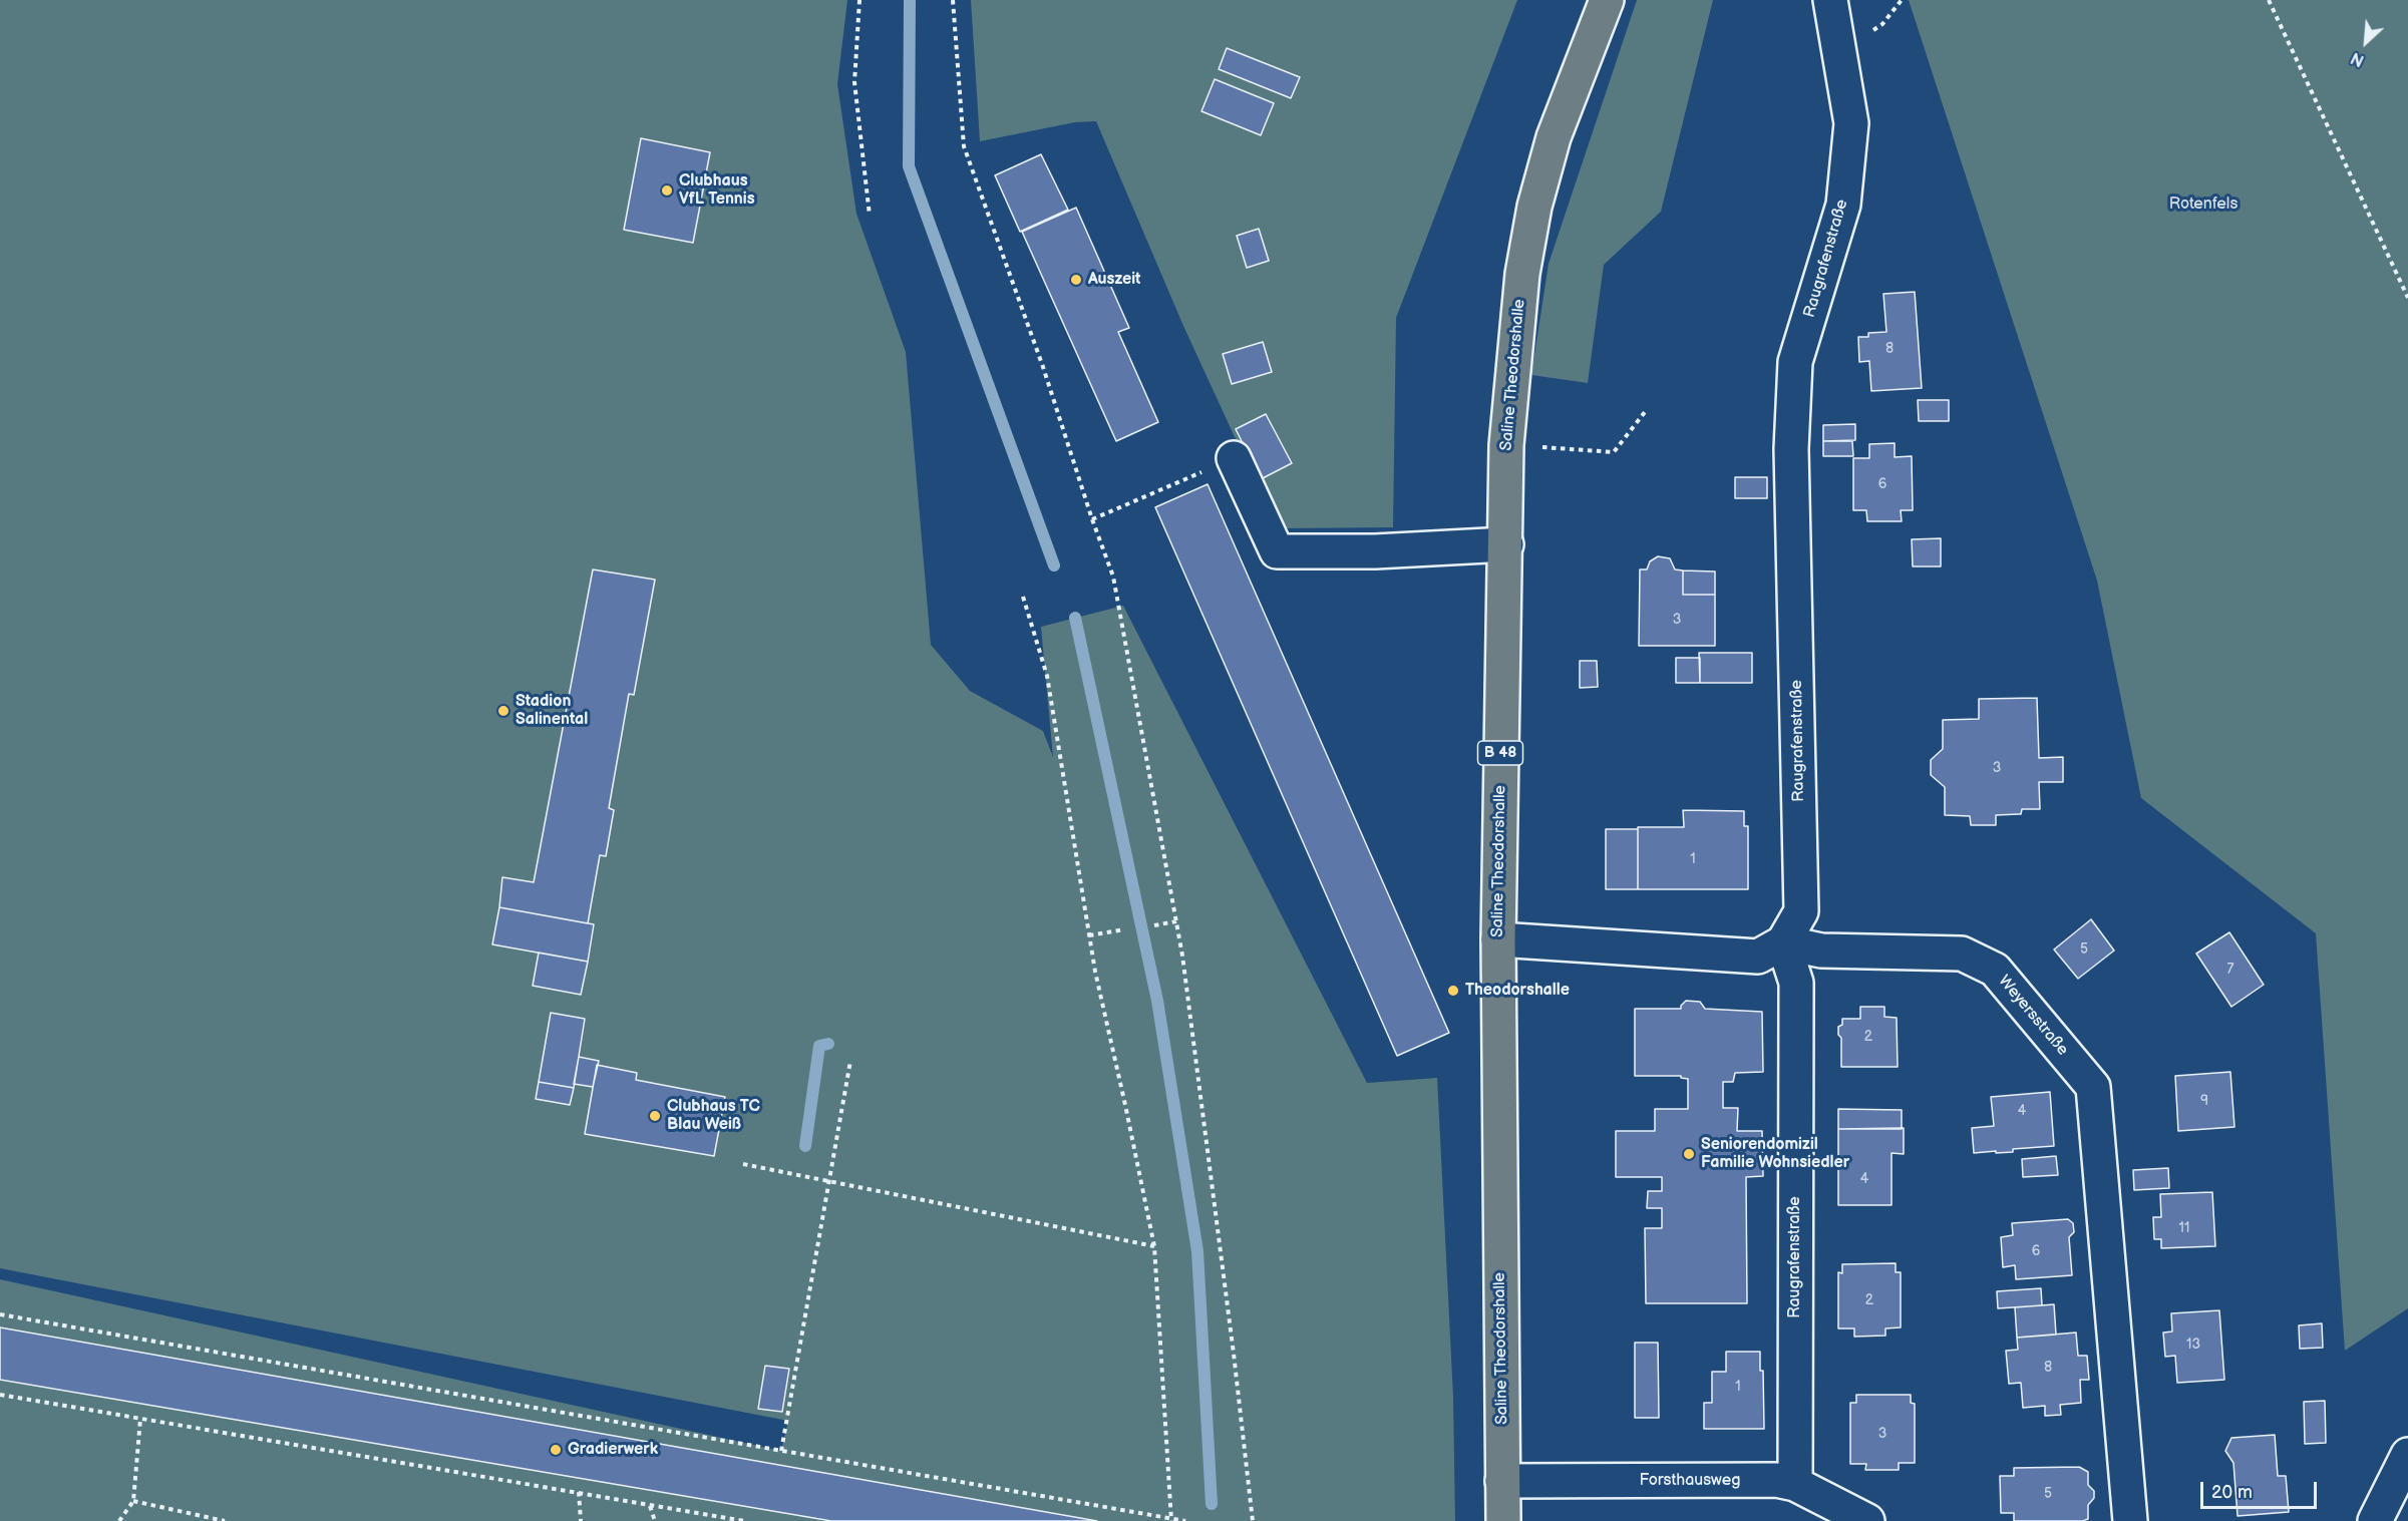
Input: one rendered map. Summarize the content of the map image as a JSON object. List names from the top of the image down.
{
  "streets": {
    "main road": ["Saline Theodorshalle", "B 48"],
    "street": ["Raugrafenstraße", "Weyersstraße", "Forsthausweg"]
  },
  "crossings": [
    ["Raugrafenstraße", "Weyersstraße"],
    ["Raugrafenstraße", "Forsthausweg"],
    ["Saline Theodorshalle", "Forsthausweg"]
  ],
  "parks": ["Rotenfels"],
  "places": [
    "Clubhaus VfL Tennis",
    "Auszeit",
    "Stadion Salinental",
    "Theodorshalle",
    "Clubhaus TC Blau Weiß",
    "Seniorendomizil Familie Wohnsiedler",
    "Gradierwerk"
  ],
  "house_numbers": [
    "8",
    "6",
    "3",
    "3",
    "1",
    "5",
    "7",
    "2",
    "9",
    "4",
    "4",
    "11",
    "6",
    "2",
    "13",
    "8",
    "1",
    "3",
    "5"
  ],
  "scale_bar": "20 m",
  "north": "bottom left"
}
